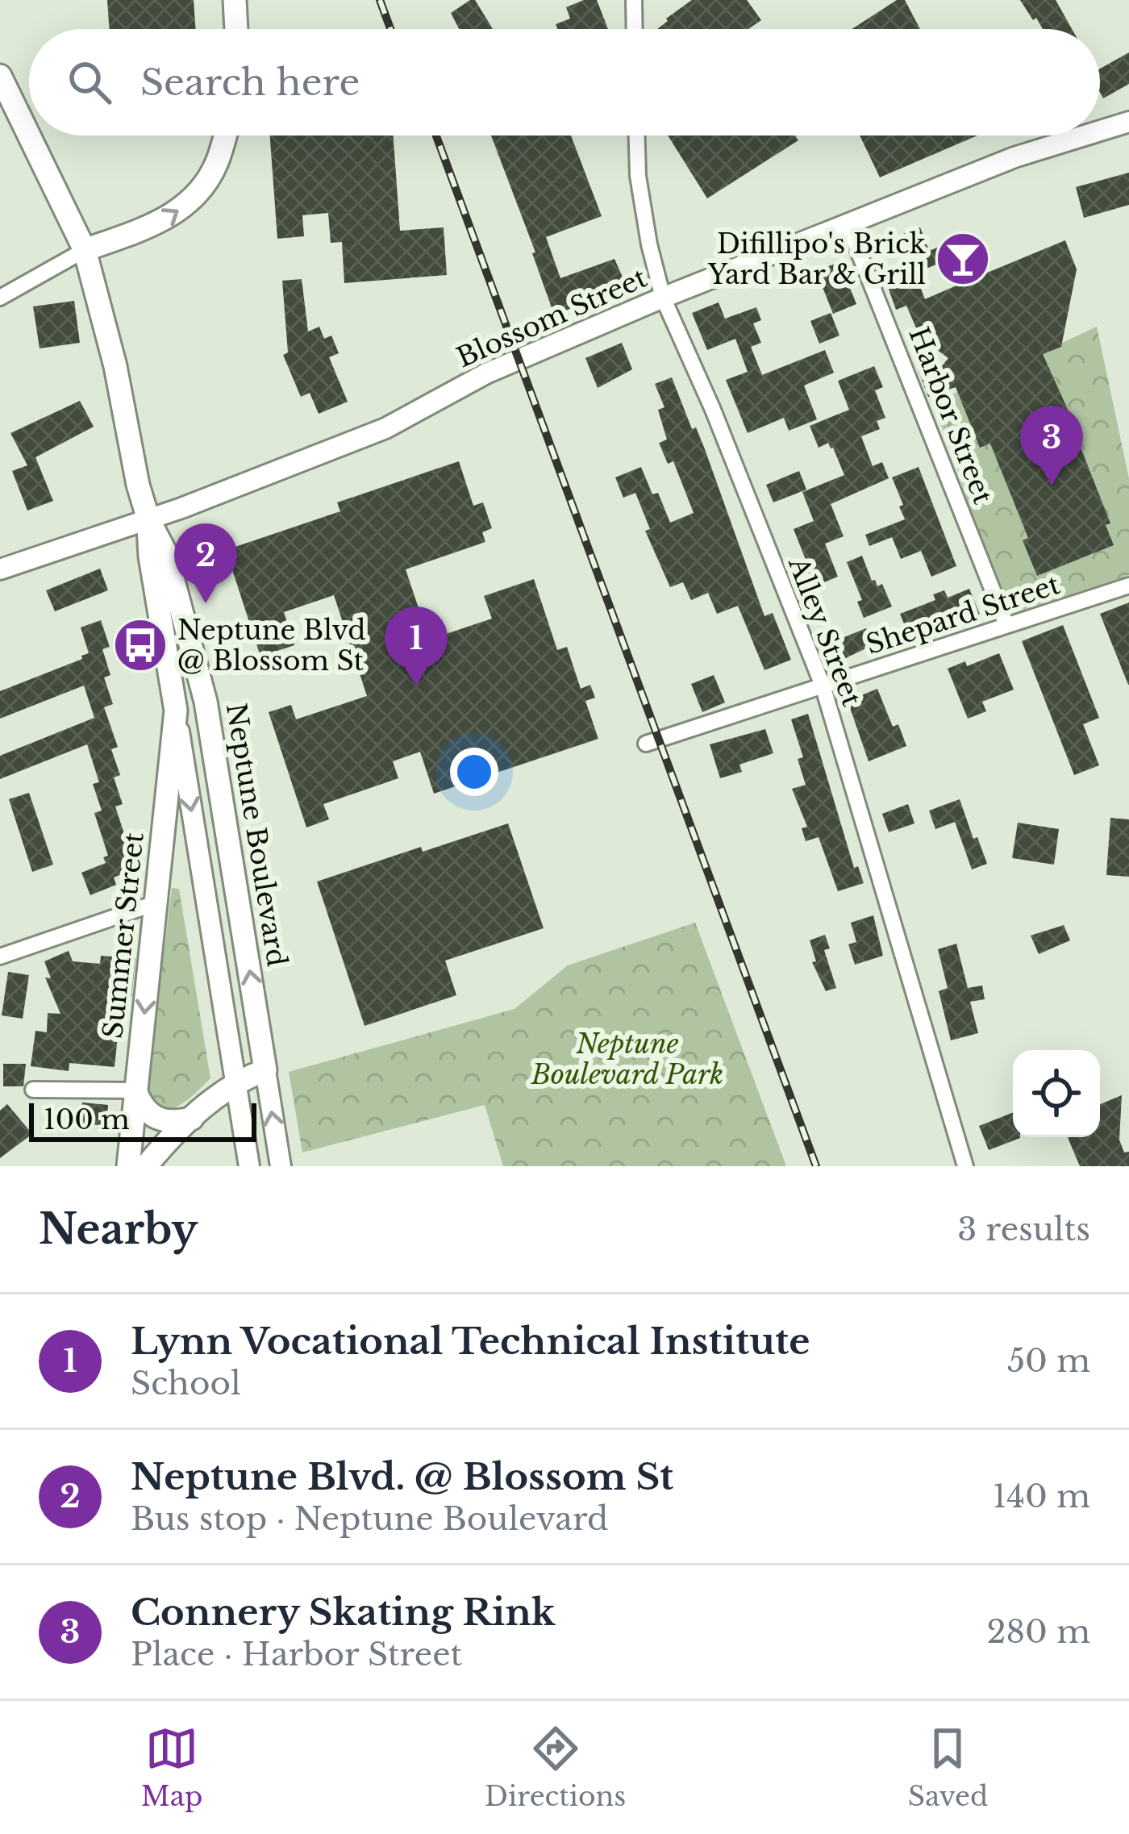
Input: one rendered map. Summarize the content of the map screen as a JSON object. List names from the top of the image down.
{
  "streets": {
    "main road": ["Neptune Boulevard", "Summer Street"],
    "street": [
      "Blossom Street",
      "Harbor Street",
      "Shepard Street",
      "Alley Street"
    ]
  },
  "crossings": [
    ["Blossom Street", "Harbor Street"],
    ["Blossom Street", "Alley Street"],
    ["Blossom Street", "Neptune Boulevard"],
    ["Harbor Street", "Shepard Street"],
    ["Shepard Street", "Alley Street"],
    ["Neptune Boulevard", "Summer Street"]
  ],
  "one_way": ["Summer Street"],
  "parks": ["Neptune Boulevard Park"],
  "places": {
    "bar": ["Difillipo's Brick Yard Bar & Grill"],
    "bus stop": ["Neptune Blvd @ Blossom St"]
  },
  "scale_bar": "100 m",
  "page": {
    "search": "Search here",
    "pins": ["3", "2", "1"],
    "scale": "100 m",
    "heading": ["Nearby", "3 results"],
    "list": [
      {
        "mark": "1",
        "name": "Lynn Vocational Technical Institute",
        "note": "School",
        "value": "50 m"
      },
      {
        "mark": "2",
        "name": "Neptune Blvd. @ Blossom St",
        "note": "Bus stop · Neptune Boulevard",
        "value": "140 m"
      },
      {
        "mark": "3",
        "name": "Connery Skating Rink",
        "note": "Place · Harbor Street",
        "value": "280 m"
      }
    ],
    "nav": ["Map", "Directions", "Saved"]
  }
}
